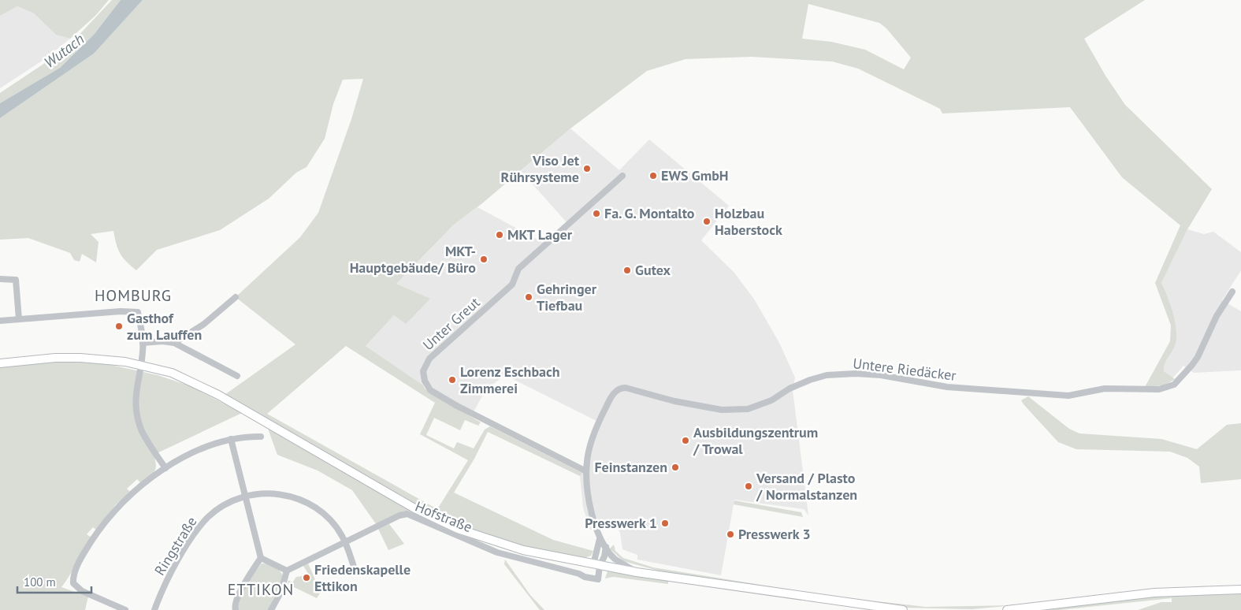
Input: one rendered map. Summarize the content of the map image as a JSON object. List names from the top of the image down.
{
  "streets": {
    "street": [
      "Unter Greut",
      "Untere Riedäcker",
      "Hofstraße",
      "Ringstraße"
    ]
  },
  "crossings": [
    ["Unter Greut", "Untere Riedäcker"],
    ["Untere Riedäcker", "Hofstraße"],
    ["Hofstraße", "Ringstraße"]
  ],
  "districts": ["HOMBURG", "ETTIKON"],
  "water": ["Wutach"],
  "places": [
    "Viso Jet Rührsysteme",
    "EWS GmbH",
    "Fa. G. Montalto",
    "Holzbau Haberstock",
    "MKT Lager",
    "MKT- Hauptgebäude/ Büro",
    "Gutex",
    "Gehringer Tiefbau",
    "Gasthof zum Lauffen",
    "Lorenz Eschbach Zimmerei",
    "Ausbildungszentrum / Trowal",
    "Feinstanzen",
    "Versand / Plasto / Normalstanzen",
    "Presswerk 1",
    "Presswerk 3",
    "Friedenskapelle Ettikon"
  ],
  "scale_bar": "100 m"
}
